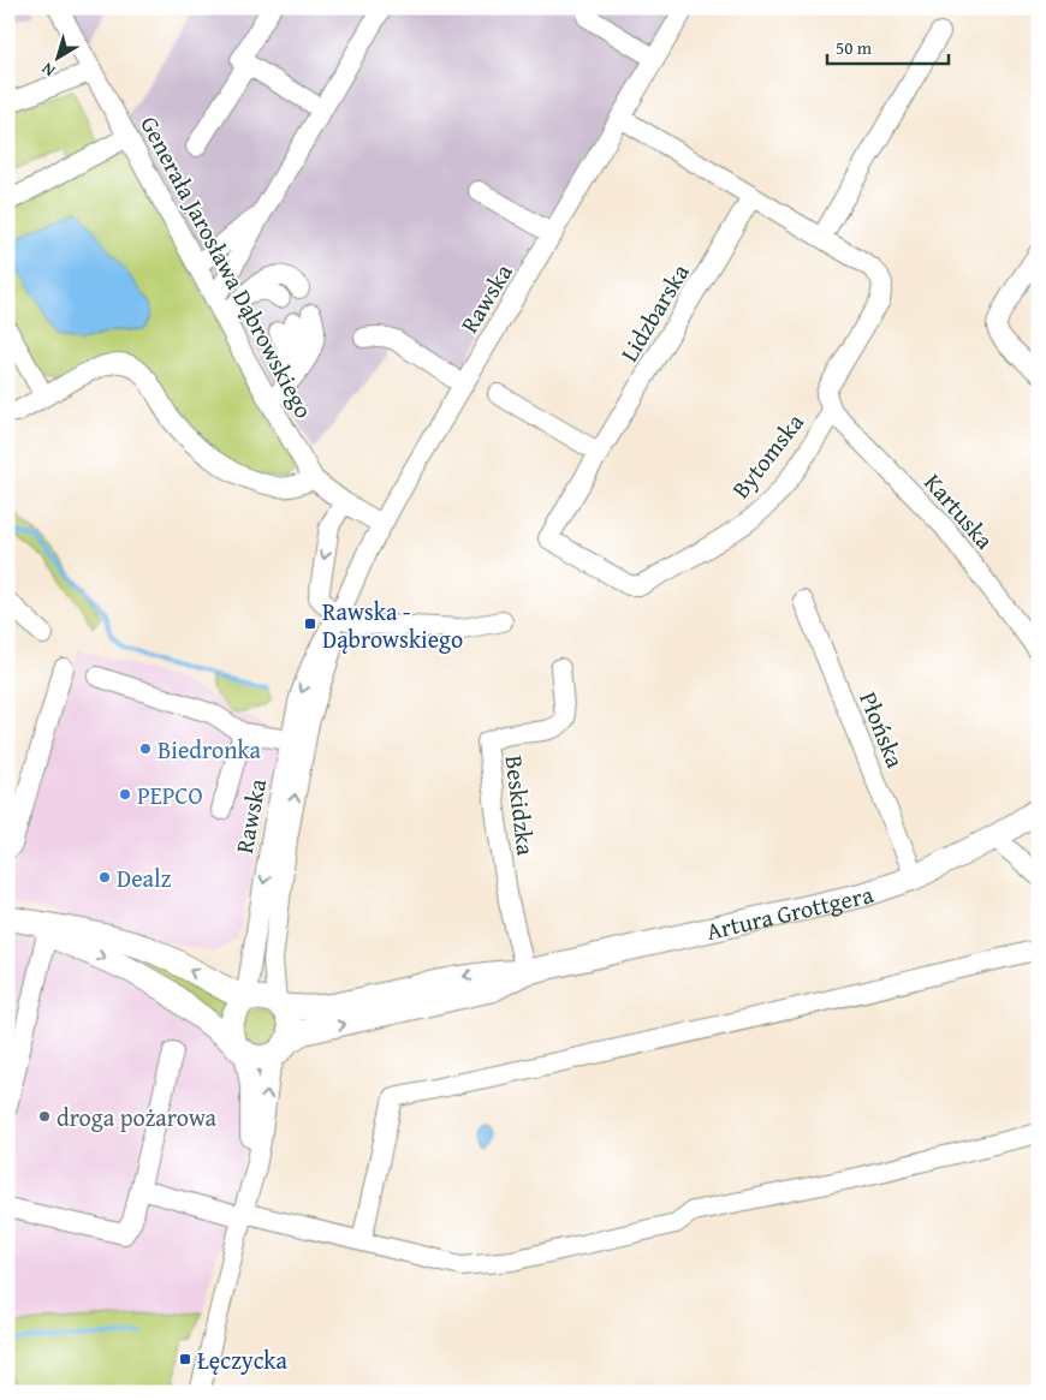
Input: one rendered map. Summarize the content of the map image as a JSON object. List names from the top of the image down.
{
  "streets": {
    "main road": ["Artura Grottgera"],
    "street": [
      "Generała Jarosława Dąbrowskiego",
      "Rawska",
      "Lidzbarska",
      "Bytomska",
      "Kartuska",
      "Płońska",
      "Beskidzka"
    ]
  },
  "crossings": [
    ["Generała Jarosława Dąbrowskiego", "Rawska"],
    ["Rawska", "Bytomska"],
    ["Rawska", "Artura Grottgera"],
    ["Lidzbarska", "Bytomska"],
    ["Bytomska", "Kartuska"],
    ["Płońska", "Artura Grottgera"],
    ["Beskidzka", "Artura Grottgera"]
  ],
  "places": {
    "transit": ["Rawska - Dąbrowskiego", "Łęczycka"],
    "other": [
      "Biedronka",
      "PEPCO",
      "Dealz",
      "droga pożarowa"
    ]
  },
  "scale_bar": "50 m",
  "north": "bottom left"
}
